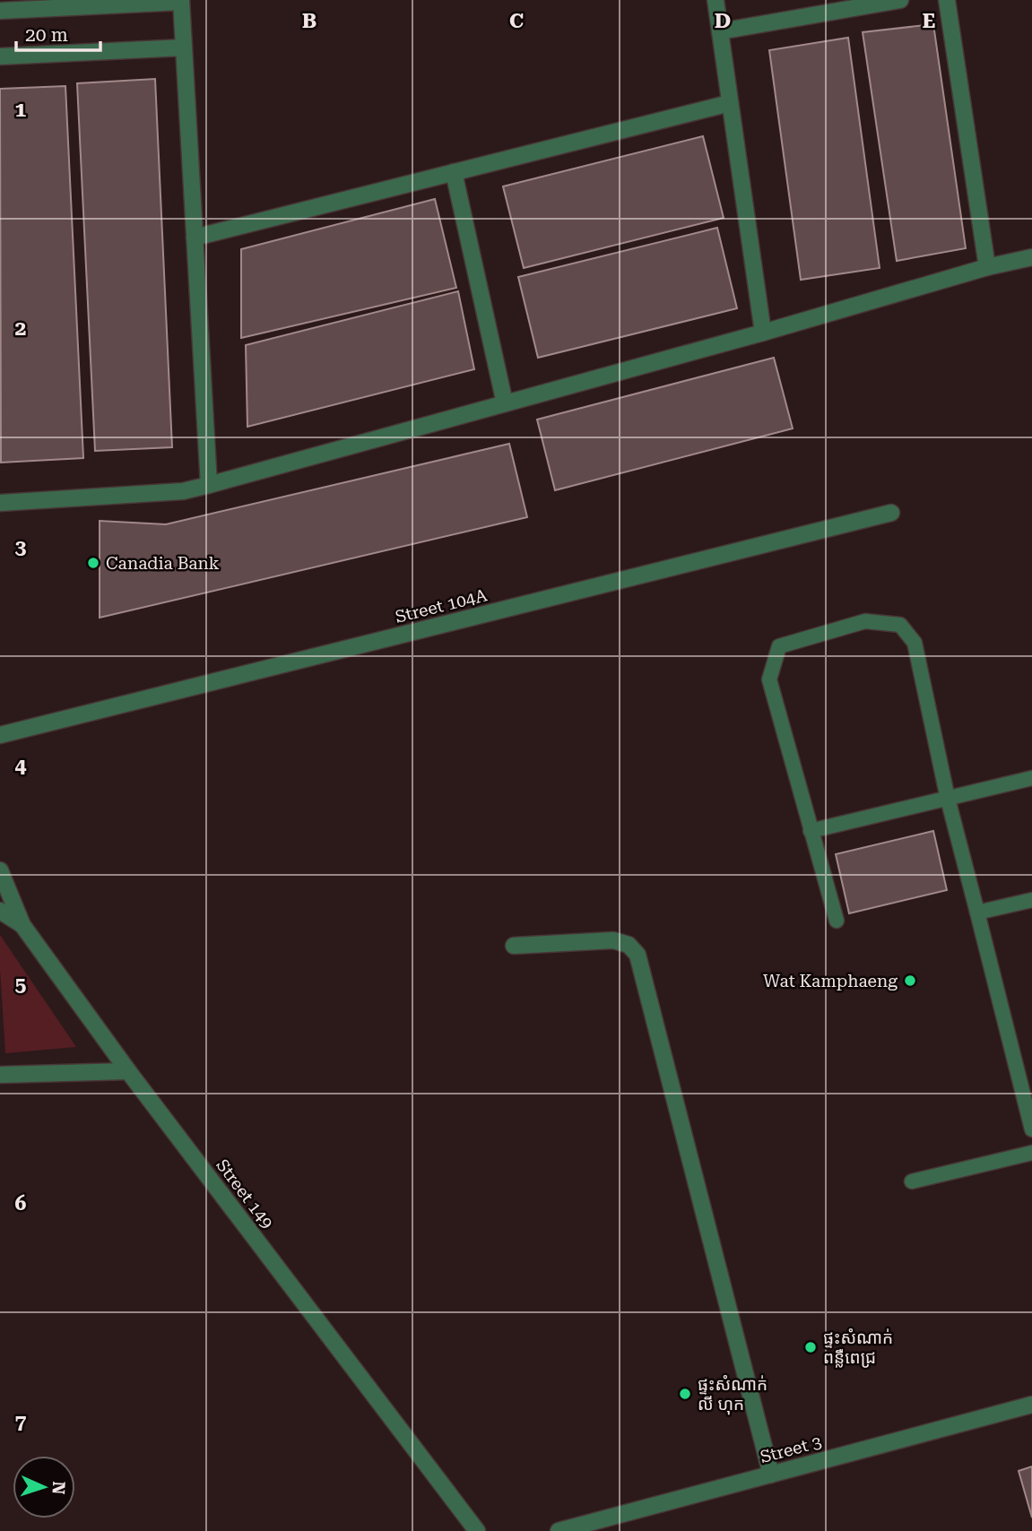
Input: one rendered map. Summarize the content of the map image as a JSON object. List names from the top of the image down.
{
  "streets": {
    "street": ["Street 104A", "Street 149", "Street 3"]
  },
  "places": [
    "Canadia Bank",
    "Wat Kamphaeng",
    "ផ្ទះសំណាក់ ពន្លឺពេជ្រ",
    "ផ្ទះសំណាក់ លី ហុក"
  ],
  "scale_bar": "20 m",
  "north": "right",
  "grid": {
    "columns": [
      "B",
      "C",
      "D",
      "E"
    ],
    "rows": [
      "1",
      "2",
      "3",
      "4",
      "5",
      "6",
      "7"
    ]
  }
}
